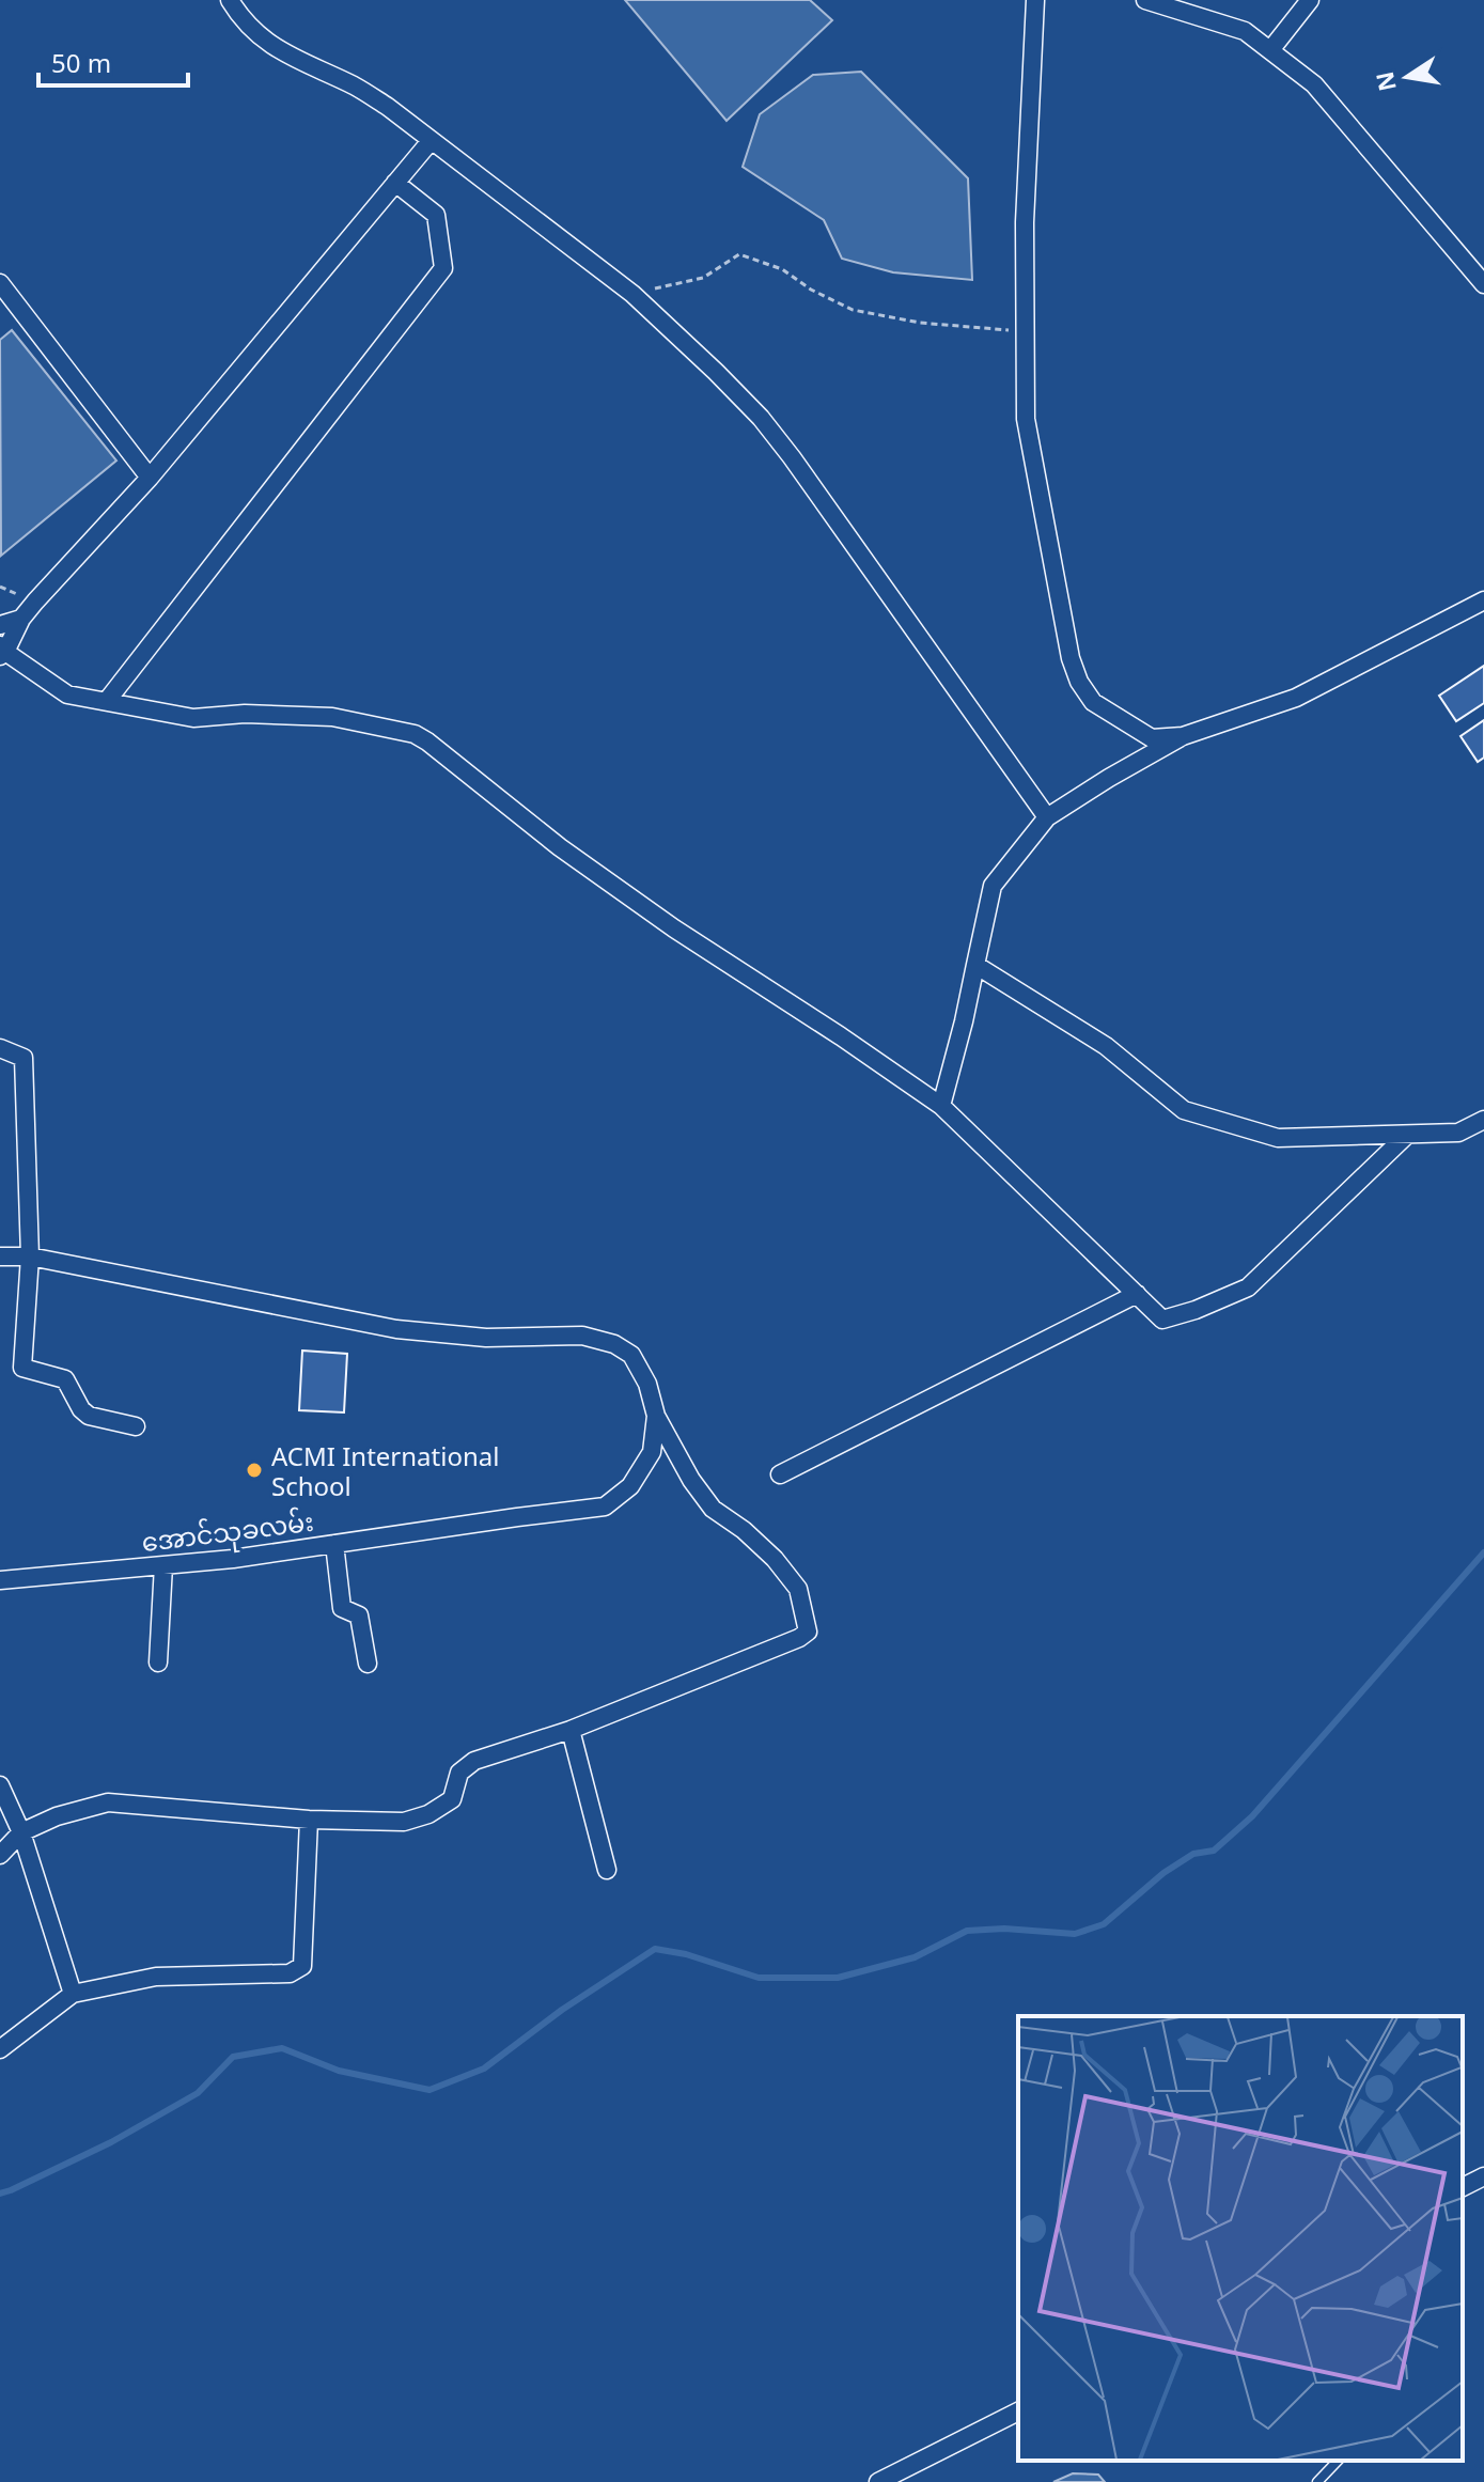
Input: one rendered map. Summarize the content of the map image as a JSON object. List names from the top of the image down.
{
  "streets": {
    "street": ["အောင်သုခလမ်း"]
  },
  "places": ["ACMI International School"],
  "scale_bar": "50 m",
  "north": "left"
}
